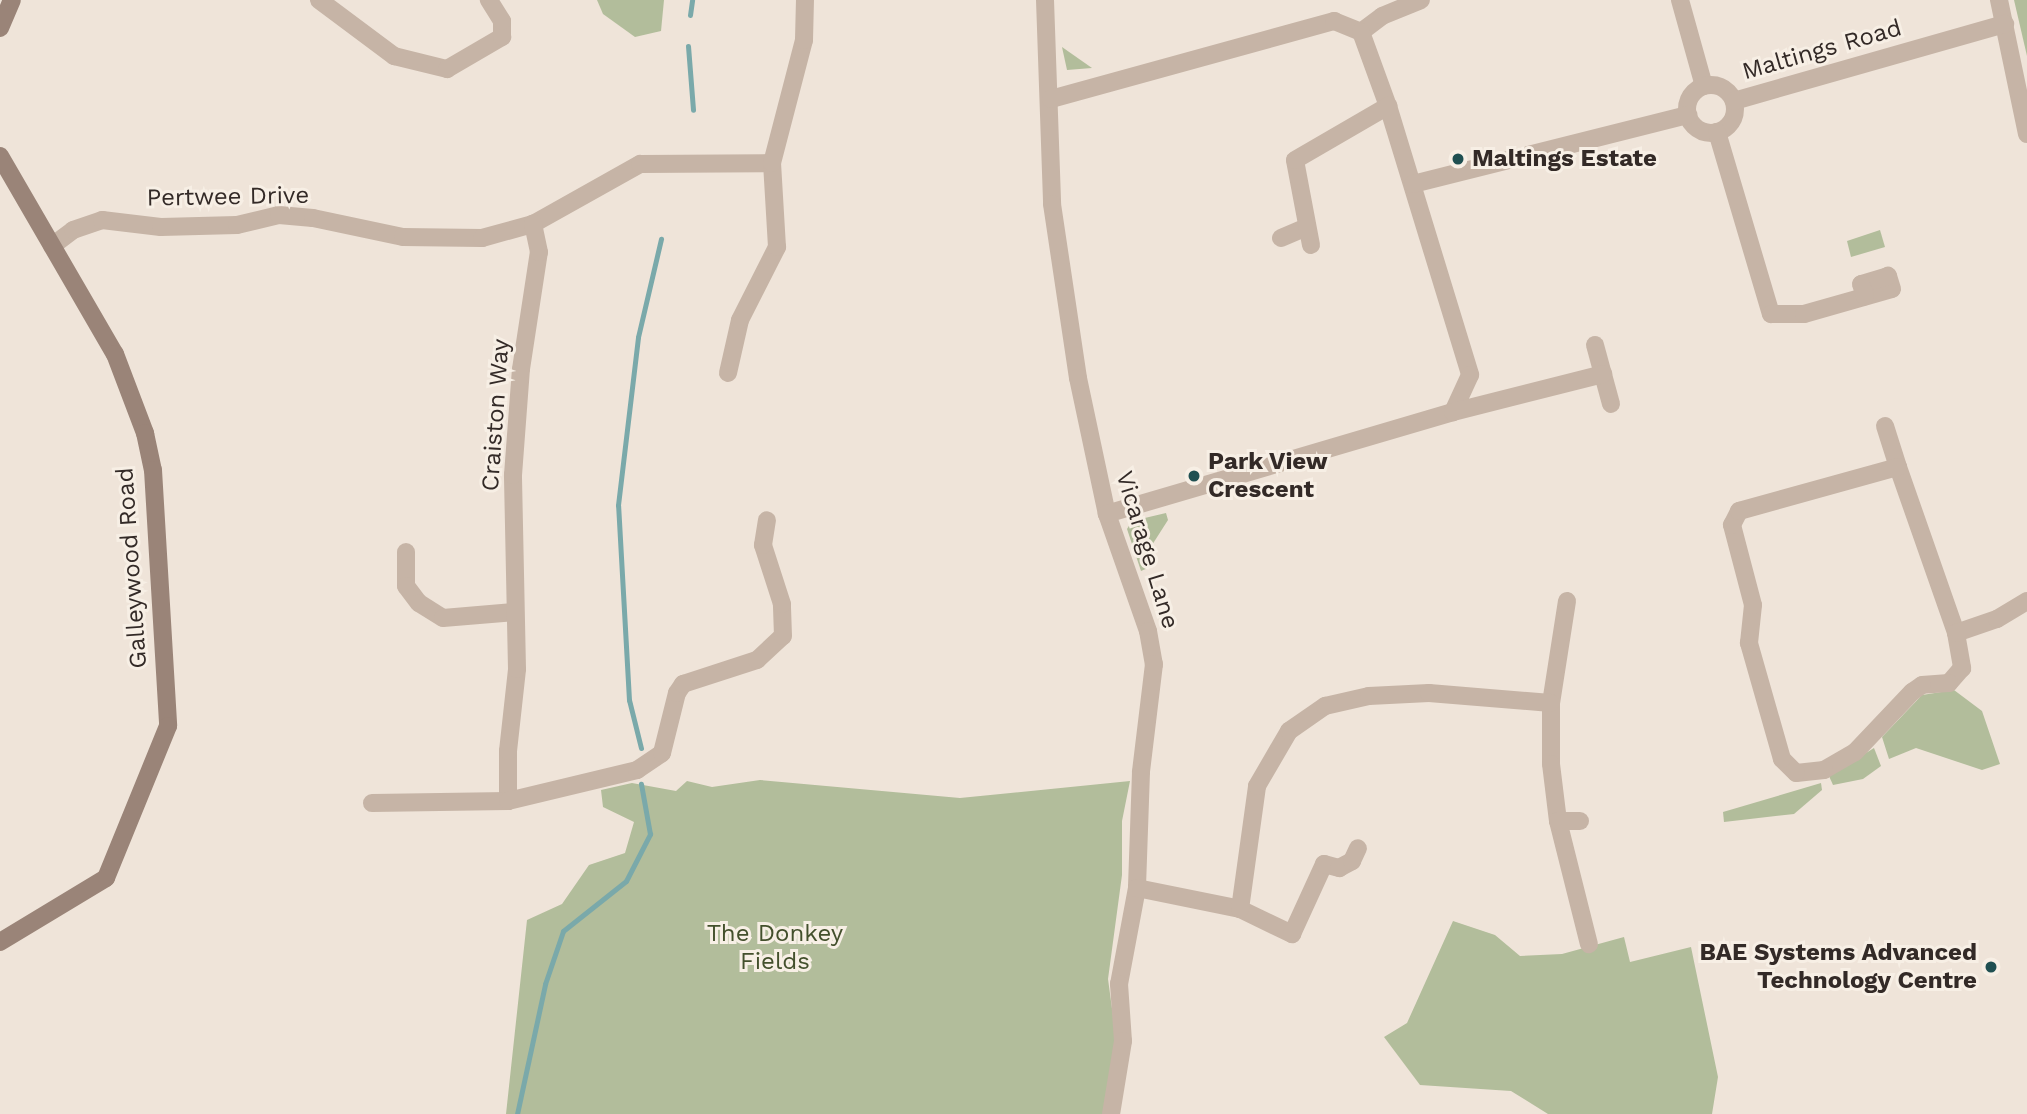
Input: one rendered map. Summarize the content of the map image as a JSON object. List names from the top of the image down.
{
  "streets": {
    "street": [
      "Maltings Road",
      "Pertwee Drive",
      "Craiston Way",
      "Vicarage Lane",
      "Galleywood Road"
    ]
  },
  "crossings": [
    ["Pertwee Drive", "Craiston Way"],
    ["Pertwee Drive", "Galleywood Road"]
  ],
  "parks": ["The Donkey Fields"],
  "places": ["Maltings Estate", "Park View Crescent", "BAE Systems Advanced Technology Centre"]
}
